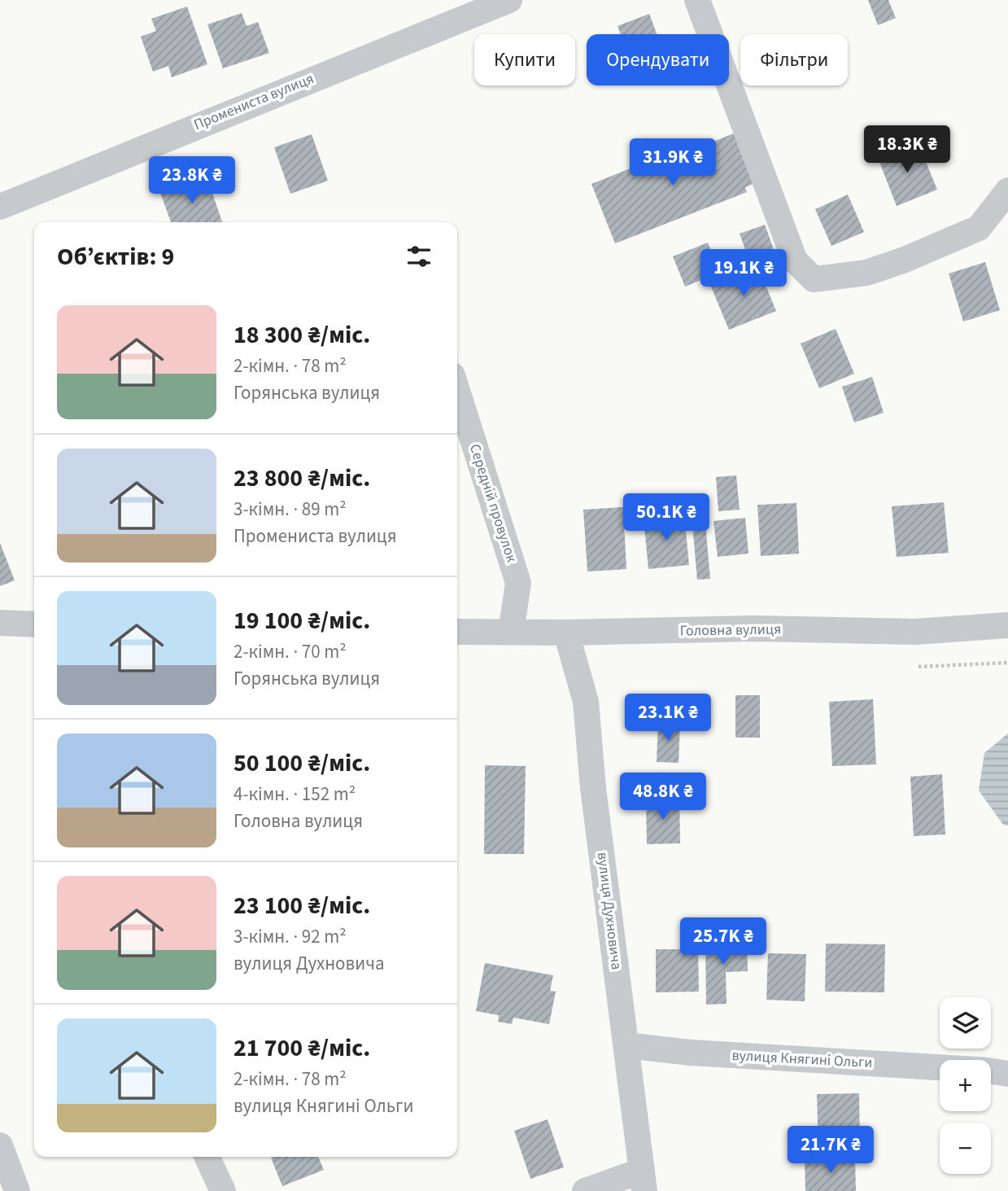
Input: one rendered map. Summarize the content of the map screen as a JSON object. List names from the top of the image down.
{
  "streets": {
    "street": [
      "Промениста вулиця",
      "Середній провулок",
      "Головна вулиця",
      "вулиця Духновича",
      "вулиця Княгині Ольги"
    ]
  },
  "crossings": [
    ["Середній провулок", "Головна вулиця"],
    ["Головна вулиця", "вулиця Духновича"],
    ["вулиця Духновича", "вулиця Княгині Ольги"]
  ],
  "page": {
    "chip": ["Купити", "Орендувати", "Фільтри"],
    "price": [
      "18.3K ₴",
      "31.9K ₴",
      "23.8K ₴",
      "19.1K ₴",
      "50.1K ₴",
      "23.1K ₴",
      "48.8K ₴",
      "25.7K ₴",
      "21.7K ₴"
    ],
    "heading": "Об’єктів: 9",
    "list": [
      {
        "name": "18 300 ₴/міс.",
        "note": "2-кімн. · 78 m² · Горянська вулиця"
      },
      {
        "name": "23 800 ₴/міс.",
        "note": "3-кімн. · 89 m² · Промениста вулиця"
      },
      {
        "name": "19 100 ₴/міс.",
        "note": "2-кімн. · 70 m² · Горянська вулиця"
      },
      {
        "name": "50 100 ₴/міс.",
        "note": "4-кімн. · 152 m² · Головна вулиця"
      },
      {
        "name": "23 100 ₴/міс.",
        "note": "3-кімн. · 92 m² · вулиця Духновича"
      },
      {
        "name": "21 700 ₴/міс.",
        "note": "2-кімн. · 78 m² · вулиця Княгині Ольги"
      }
    ],
    "map_buttons": ["+", "−"]
  }
}
